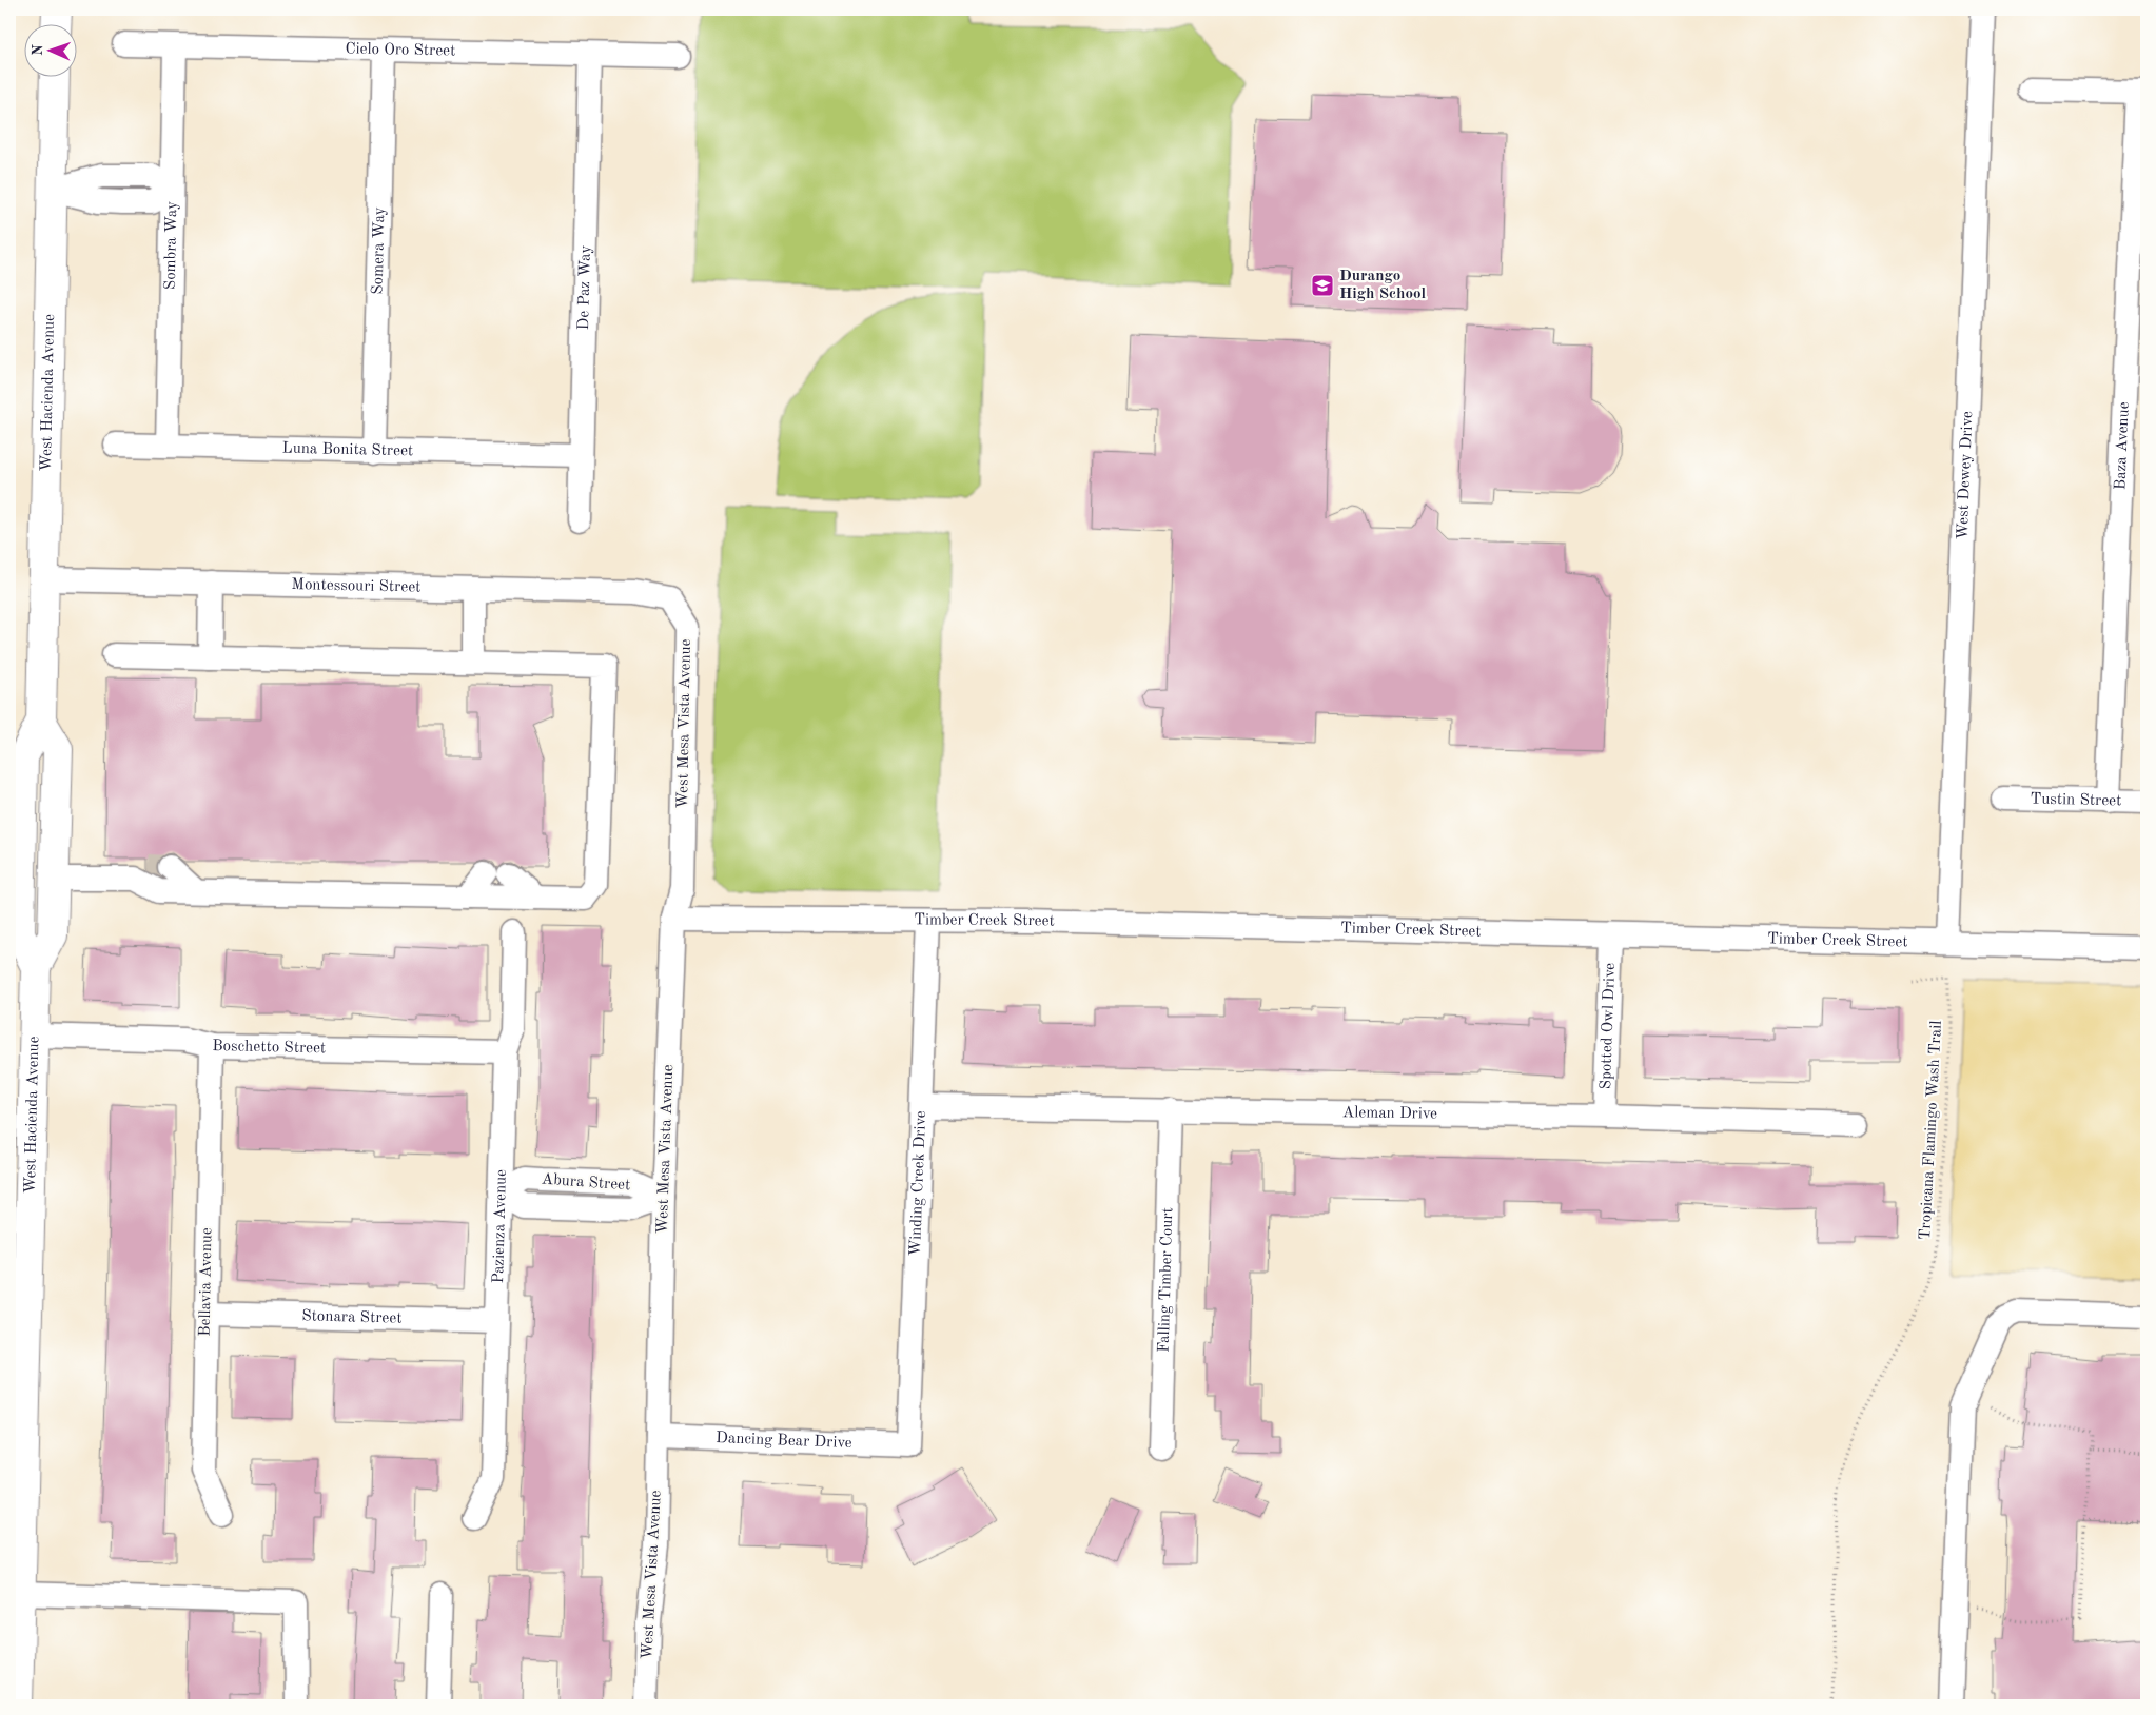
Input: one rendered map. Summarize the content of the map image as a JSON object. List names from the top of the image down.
{
  "streets": {
    "main road": ["West Hacienda Avenue"],
    "street": [
      "Cielo Oro Street",
      "Sombra Way",
      "Somera Way",
      "De Paz Way",
      "Baza Avenue",
      "Luna Bonita Street",
      "West Dewey Drive",
      "Montessouri Street",
      "West Mesa Vista Avenue",
      "Tustin Street",
      "Timber Creek Street",
      "Spotted Owl Drive",
      "Boschetto Street",
      "Aleman Drive",
      "Abura Street",
      "Winding Creek Drive",
      "Pazienza Avenue",
      "Falling Timber Court",
      "Bellavia Avenue",
      "Stonara Street",
      "Dancing Bear Drive"
    ],
    "path": ["Tropicana Flamingo Wash Trail"]
  },
  "crossings": [
    ["Cielo Oro Street", "Sombra Way"],
    ["Cielo Oro Street", "Somera Way"],
    ["Cielo Oro Street", "De Paz Way"],
    ["Sombra Way", "Luna Bonita Street"],
    ["Somera Way", "Luna Bonita Street"],
    ["De Paz Way", "Luna Bonita Street"],
    ["West Hacienda Avenue", "Montessouri Street"],
    ["West Hacienda Avenue", "Boschetto Street"],
    ["Baza Avenue", "Tustin Street"],
    ["West Dewey Drive", "Timber Creek Street"],
    ["Montessouri Street", "West Mesa Vista Avenue"],
    ["West Mesa Vista Avenue", "Timber Creek Street"],
    ["West Mesa Vista Avenue", "Abura Street"],
    ["West Mesa Vista Avenue", "Dancing Bear Drive"],
    ["Timber Creek Street", "Spotted Owl Drive"],
    ["Timber Creek Street", "Winding Creek Drive"],
    ["Spotted Owl Drive", "Aleman Drive"],
    ["Boschetto Street", "Pazienza Avenue"],
    ["Boschetto Street", "Bellavia Avenue"],
    ["Aleman Drive", "Winding Creek Drive"],
    ["Aleman Drive", "Falling Timber Court"],
    ["Abura Street", "Pazienza Avenue"],
    ["Winding Creek Drive", "Dancing Bear Drive"],
    ["Pazienza Avenue", "Stonara Street"],
    ["Bellavia Avenue", "Stonara Street"]
  ],
  "places": {
    "school or university": ["Durango High School"]
  },
  "north": "left"
}
